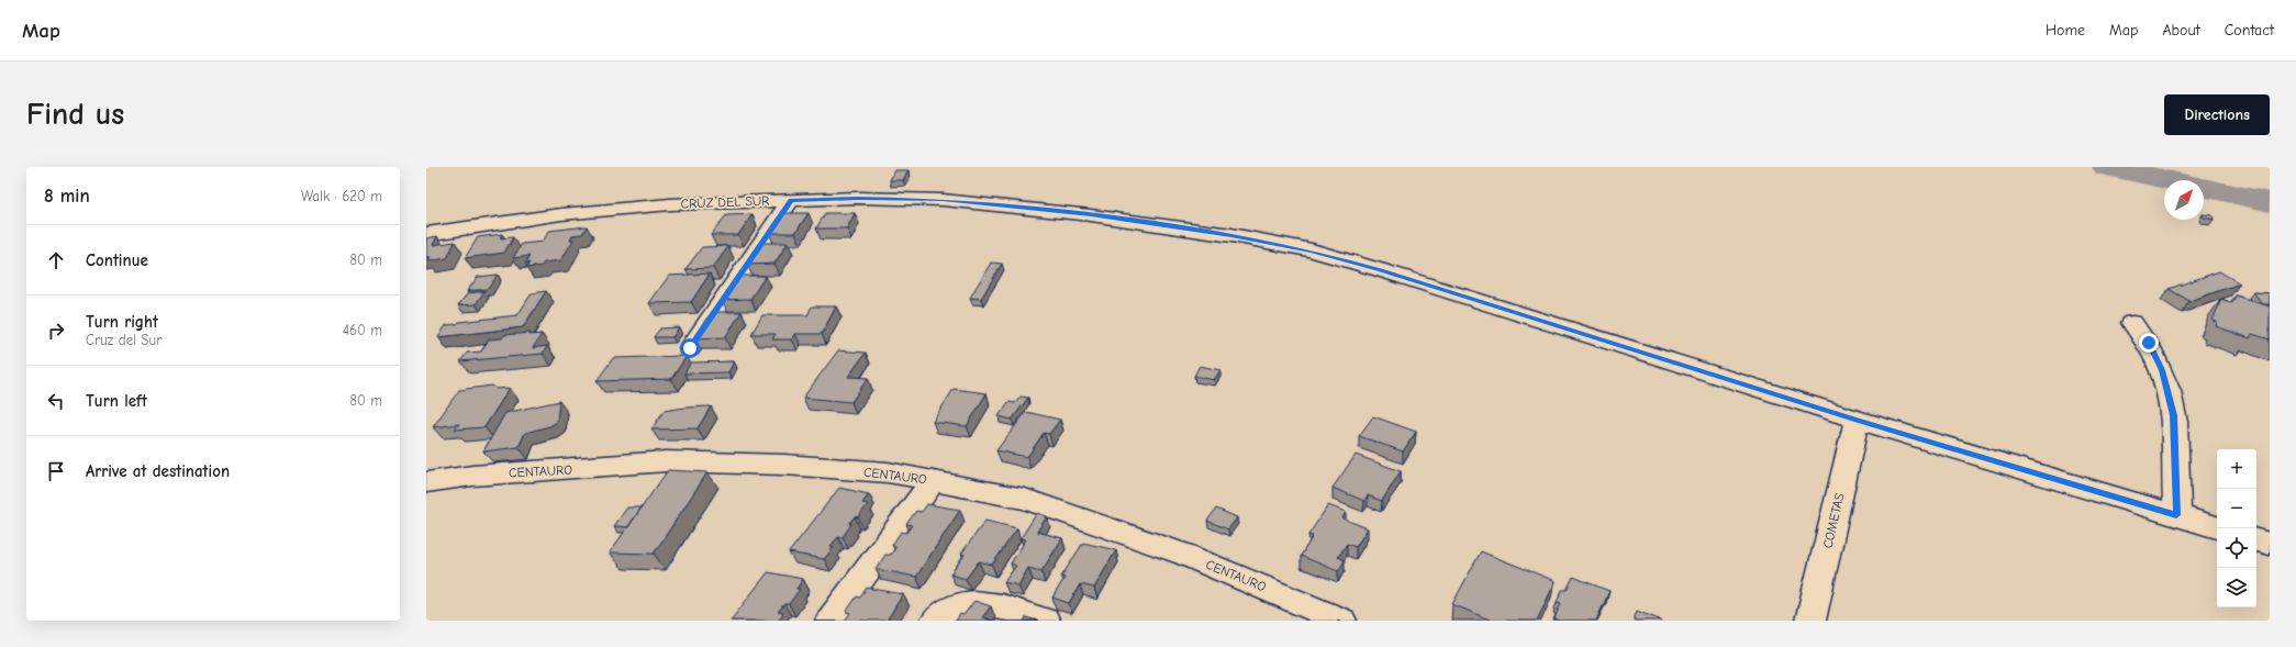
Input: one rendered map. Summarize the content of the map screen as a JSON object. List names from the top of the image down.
{
  "streets": {
    "street": ["CRUZ DEL SUR", "CENTAURO", "COMETAS"]
  },
  "crossings": [
    ["CRUZ DEL SUR", "COMETAS"]
  ],
  "north": "top right",
  "page": {
    "header": "Map",
    "nav": [
      "Home",
      "Map",
      "About",
      "Contact"
    ],
    "buttons": "Directions",
    "title": "Find us",
    "heading": ["8 min", "Walk · 620 m"],
    "list": [
      ["Continue", "80 m"],
      ["Turn right", "Cruz del Sur", "460 m"],
      ["Turn left", "80 m"],
      "Arrive at destination"
    ],
    "map_buttons": ["+", "−"]
  }
}
